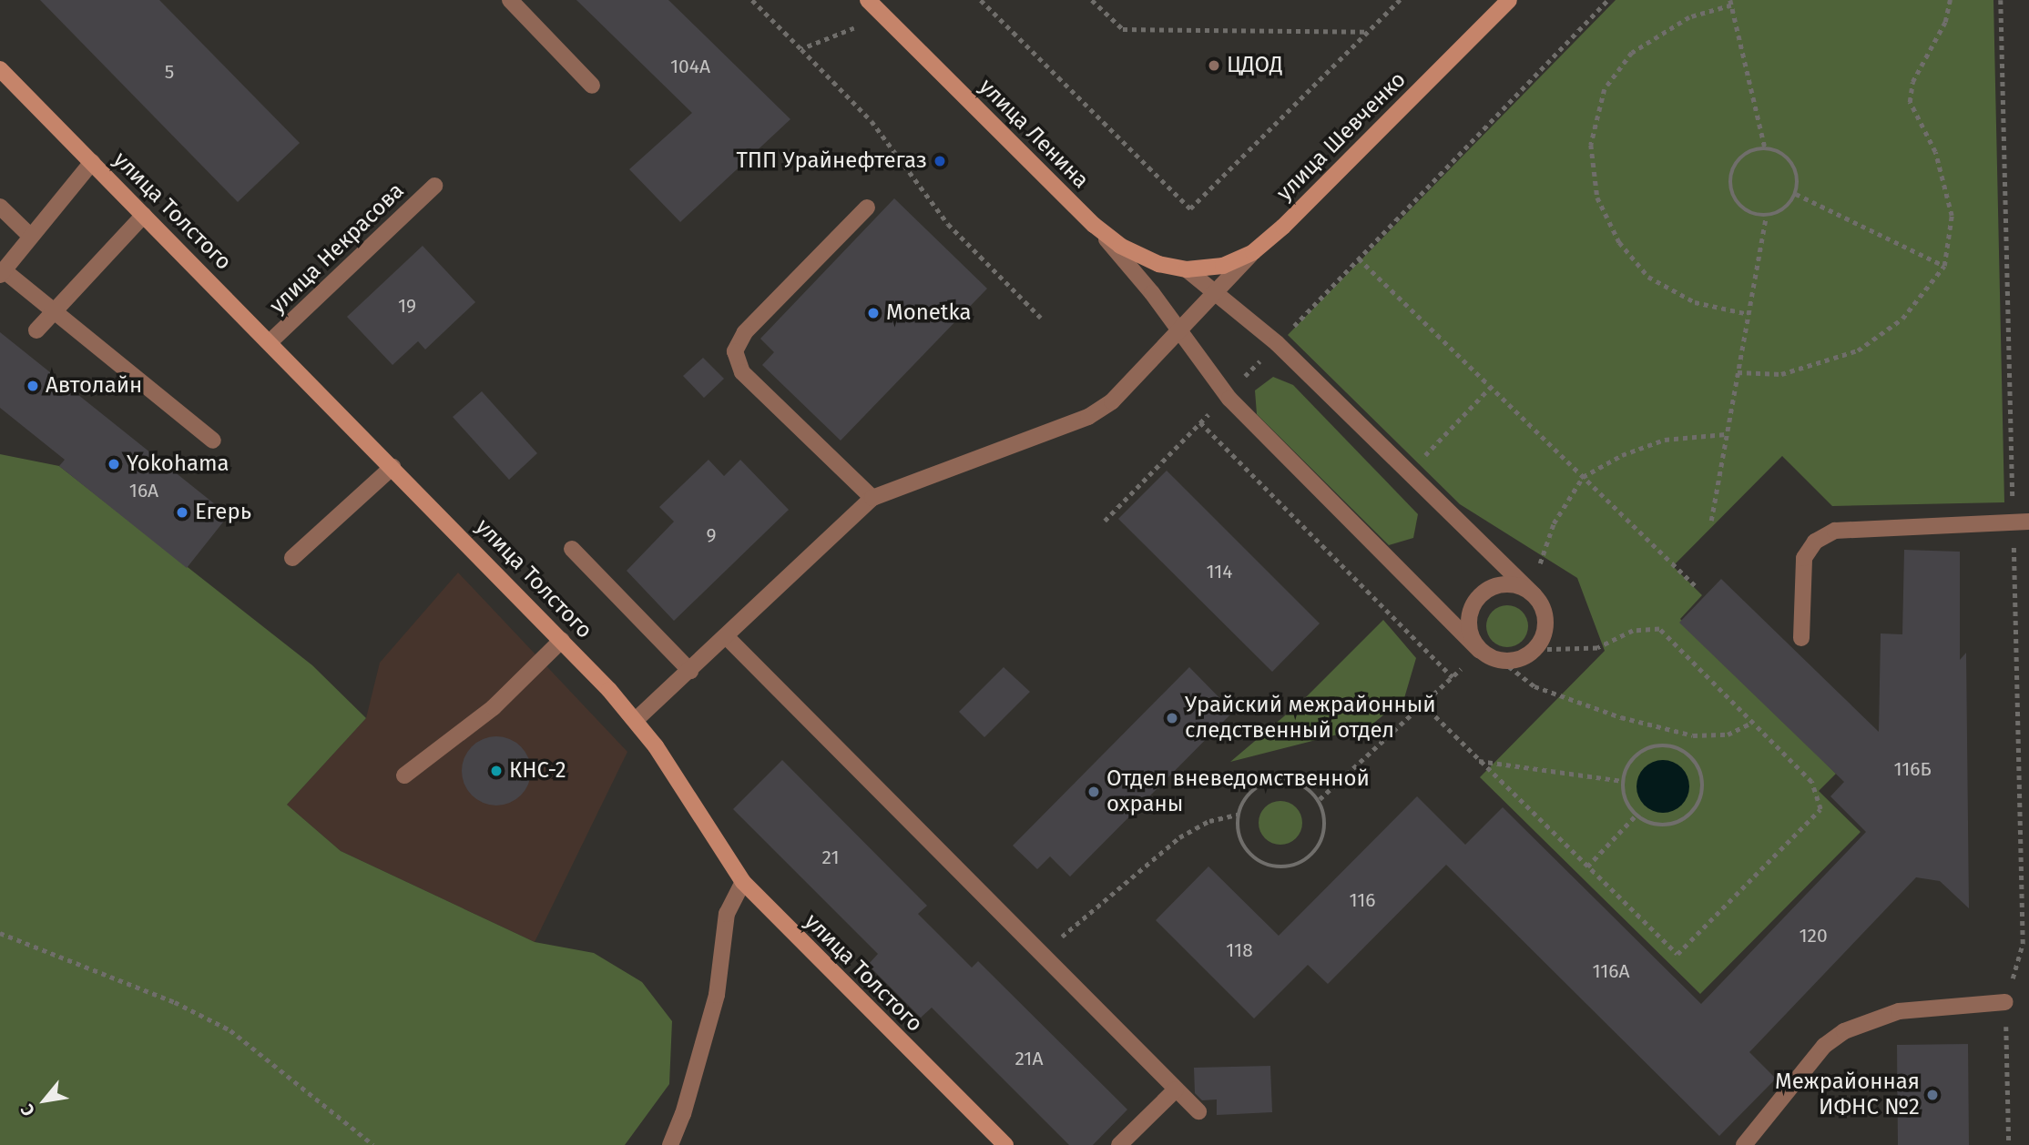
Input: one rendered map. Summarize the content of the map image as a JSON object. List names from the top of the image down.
{
  "streets": {
    "street": ["улица Ленина", "улица Шевченко", "улица Толстого"],
    "lane": ["улица Некрасова"]
  },
  "crossings": [
    ["улица Ленина", "улица Шевченко"],
    ["улица Толстого", "улица Некрасова"]
  ],
  "places": [
    "ЦДОД",
    "ТПП Урайнефтегаз",
    "Monetka",
    "Автолайн",
    "Yokohama",
    "Егерь",
    "Урайский межрайонный следственный отдел",
    "КНС-2",
    "Отдел вневедомственной охраны",
    "Межрайонная ИФНС №2"
  ],
  "house_numbers": [
    "104А",
    "5",
    "19",
    "16А",
    "9",
    "114",
    "116Б",
    "21",
    "116",
    "120",
    "118",
    "116А",
    "21А"
  ],
  "north": "bottom left"
}
